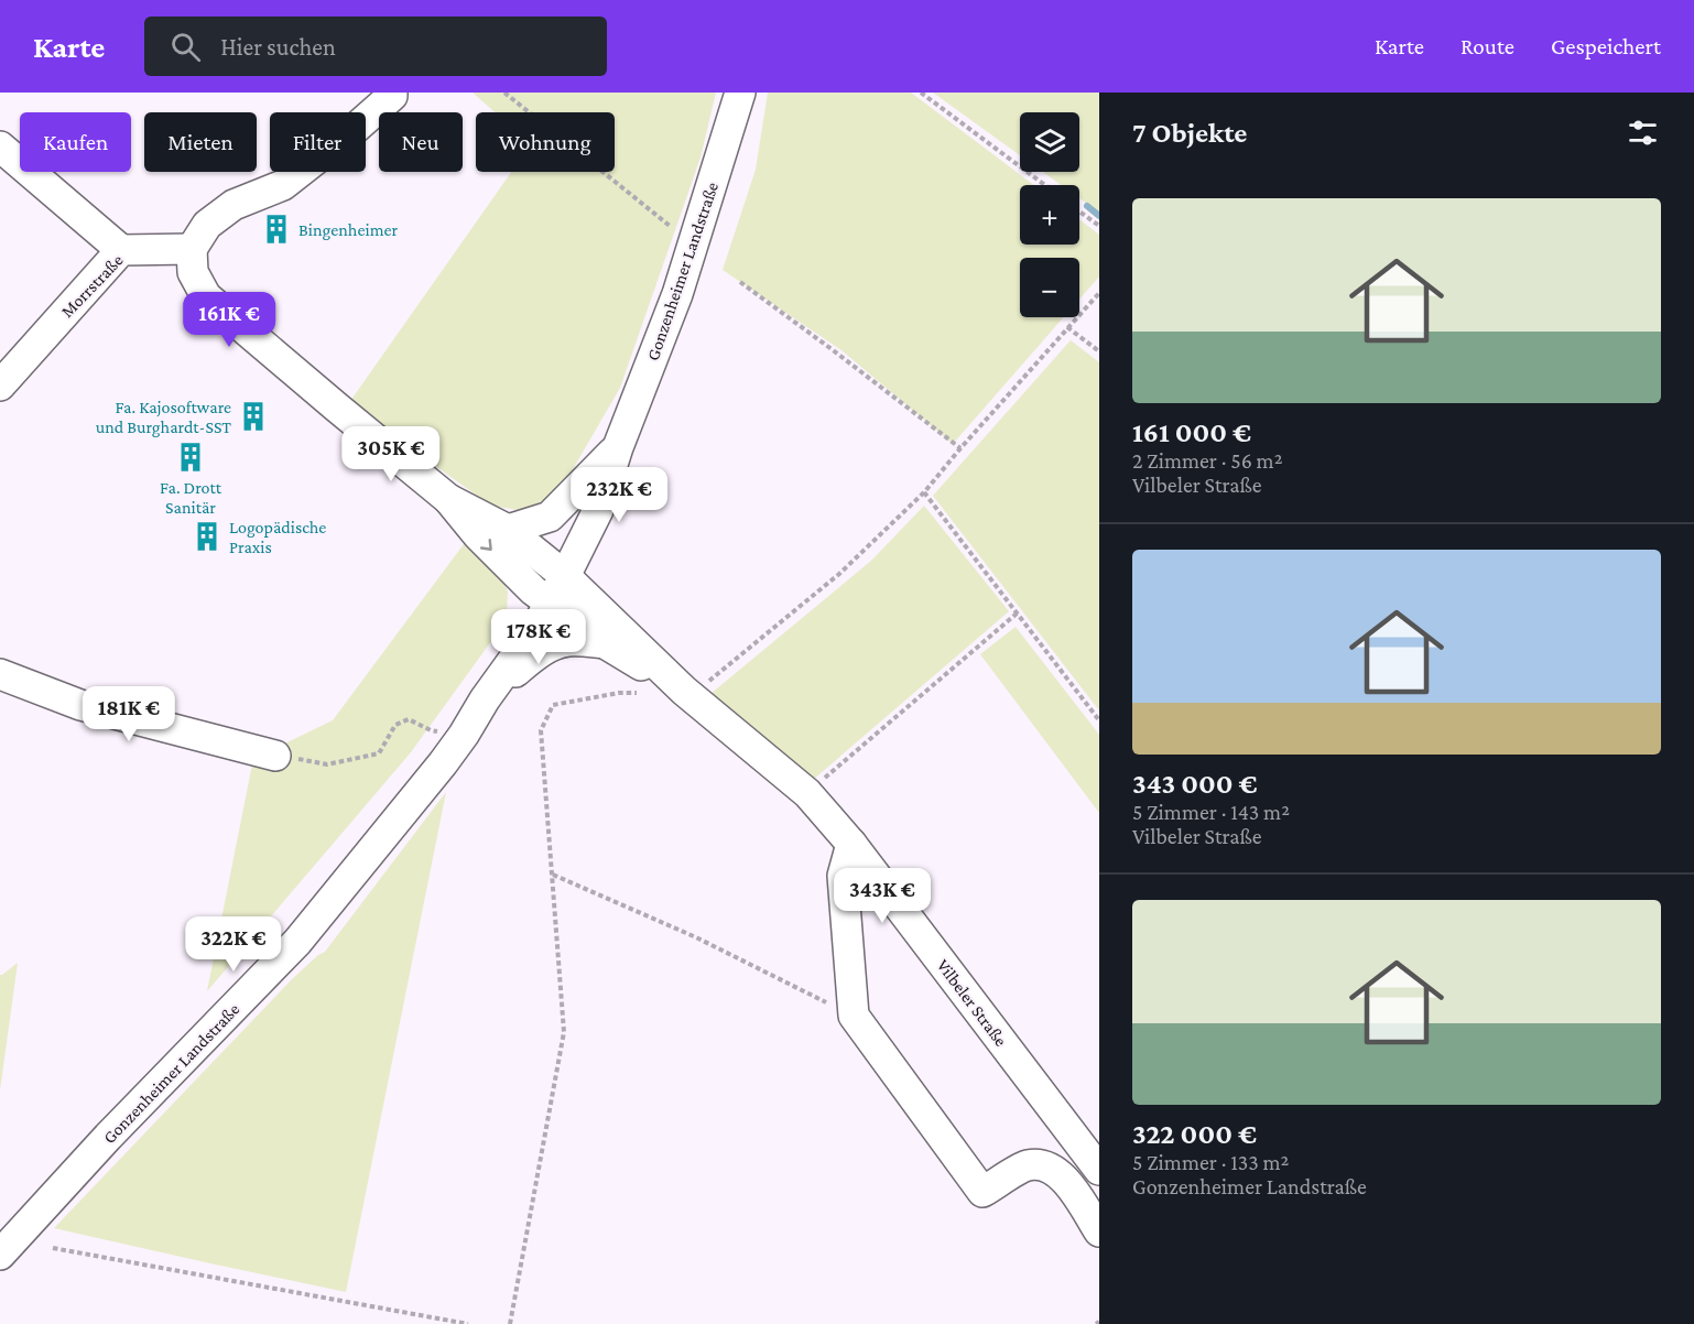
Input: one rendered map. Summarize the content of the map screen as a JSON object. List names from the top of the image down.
{
  "streets": {
    "street": ["Gonzenheimer Landstraße", "Morrstraße", "Vilbeler Straße"]
  },
  "crossings": [
    ["Gonzenheimer Landstraße", "Vilbeler Straße"],
    ["Morrstraße", "Vilbeler Straße"]
  ],
  "places": {
    "building": [
      "Bingenheimer",
      "Fa. Kajosoftware und Burghardt-SST",
      "Fa. Drott Sanitär",
      "Logopädische Praxis"
    ]
  },
  "page": {
    "header": "Karte",
    "search": "Hier suchen",
    "nav": ["Karte", "Route", "Gespeichert"],
    "heading": "7 Objekte",
    "map_buttons": ["+", "−"],
    "chip": [
      "Kaufen",
      "Mieten",
      "Filter",
      "Neu",
      "Wohnung"
    ],
    "list": [
      {
        "name": "161 000 €",
        "note": "2 Zimmer · 56 m² · Vilbeler Straße"
      },
      {
        "name": "343 000 €",
        "note": "5 Zimmer · 143 m² · Vilbeler Straße"
      },
      {
        "name": "322 000 €",
        "note": "5 Zimmer · 133 m² · Gonzenheimer Landstraße"
      }
    ],
    "price": [
      "161K €",
      "305K €",
      "232K €",
      "178K €",
      "181K €",
      "343K €",
      "322K €"
    ]
  }
}
